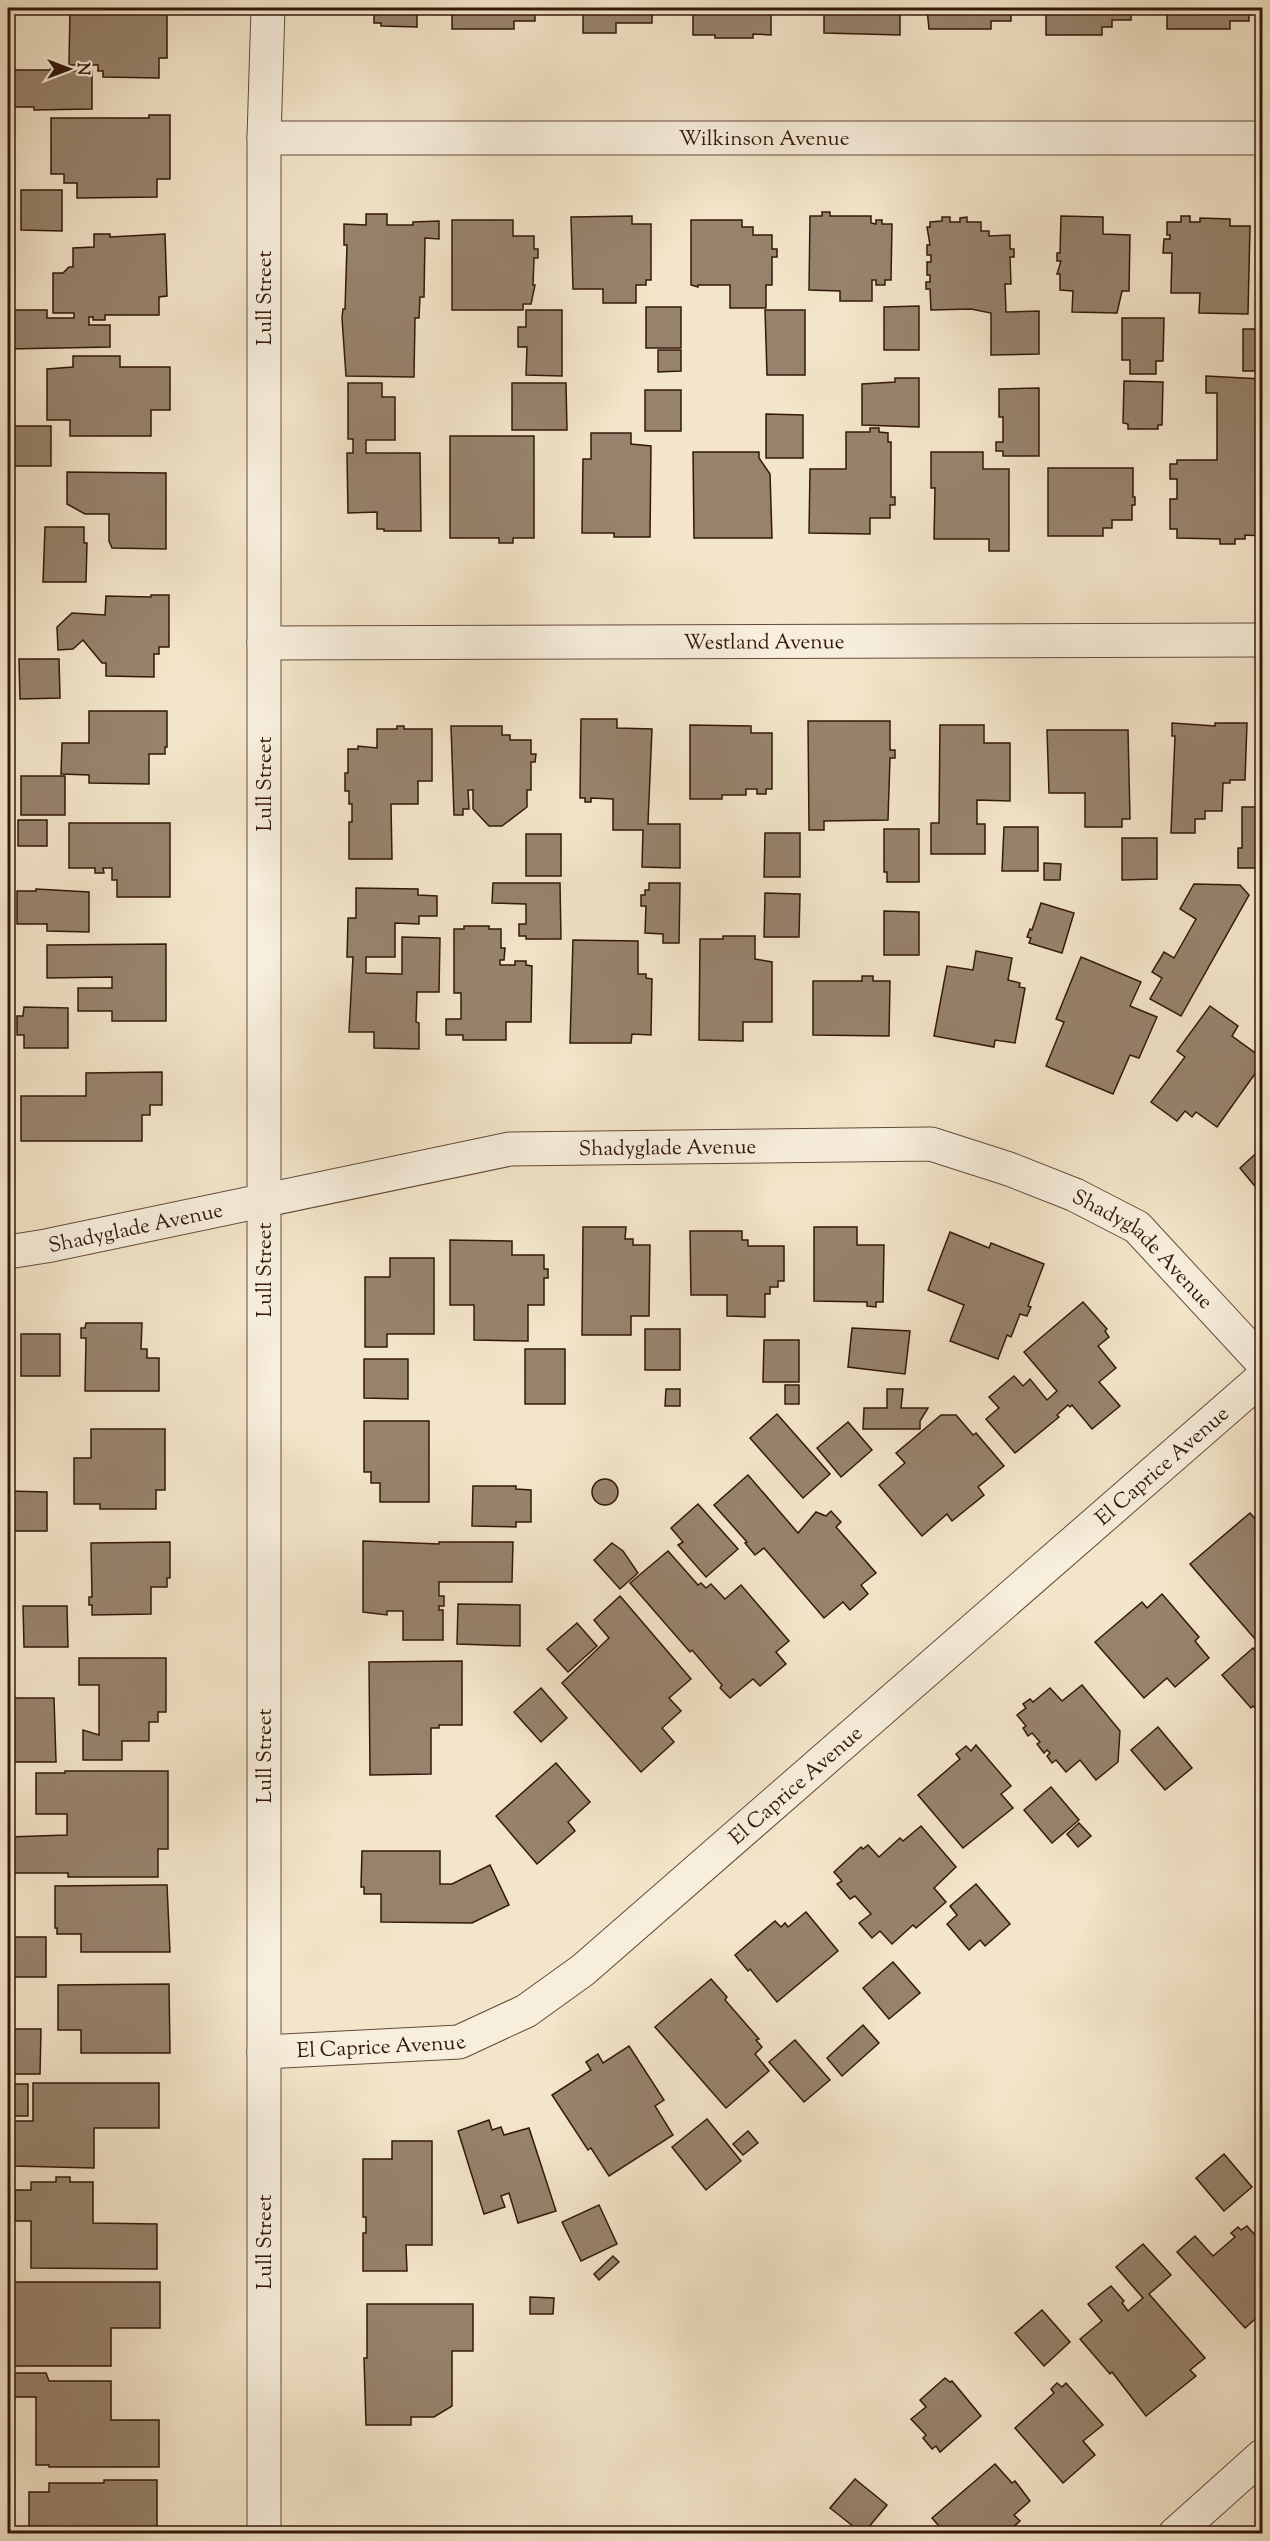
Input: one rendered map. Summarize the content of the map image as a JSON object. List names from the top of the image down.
{
  "streets": {
    "street": [
      "Wilkinson Avenue",
      "Lull Street",
      "Westland Avenue",
      "Shadyglade Avenue",
      "El Caprice Avenue"
    ]
  },
  "crossings": [
    ["Wilkinson Avenue", "Lull Street"],
    ["Lull Street", "Westland Avenue"],
    ["Lull Street", "Shadyglade Avenue"],
    ["Lull Street", "El Caprice Avenue"]
  ],
  "north": "right"
}
